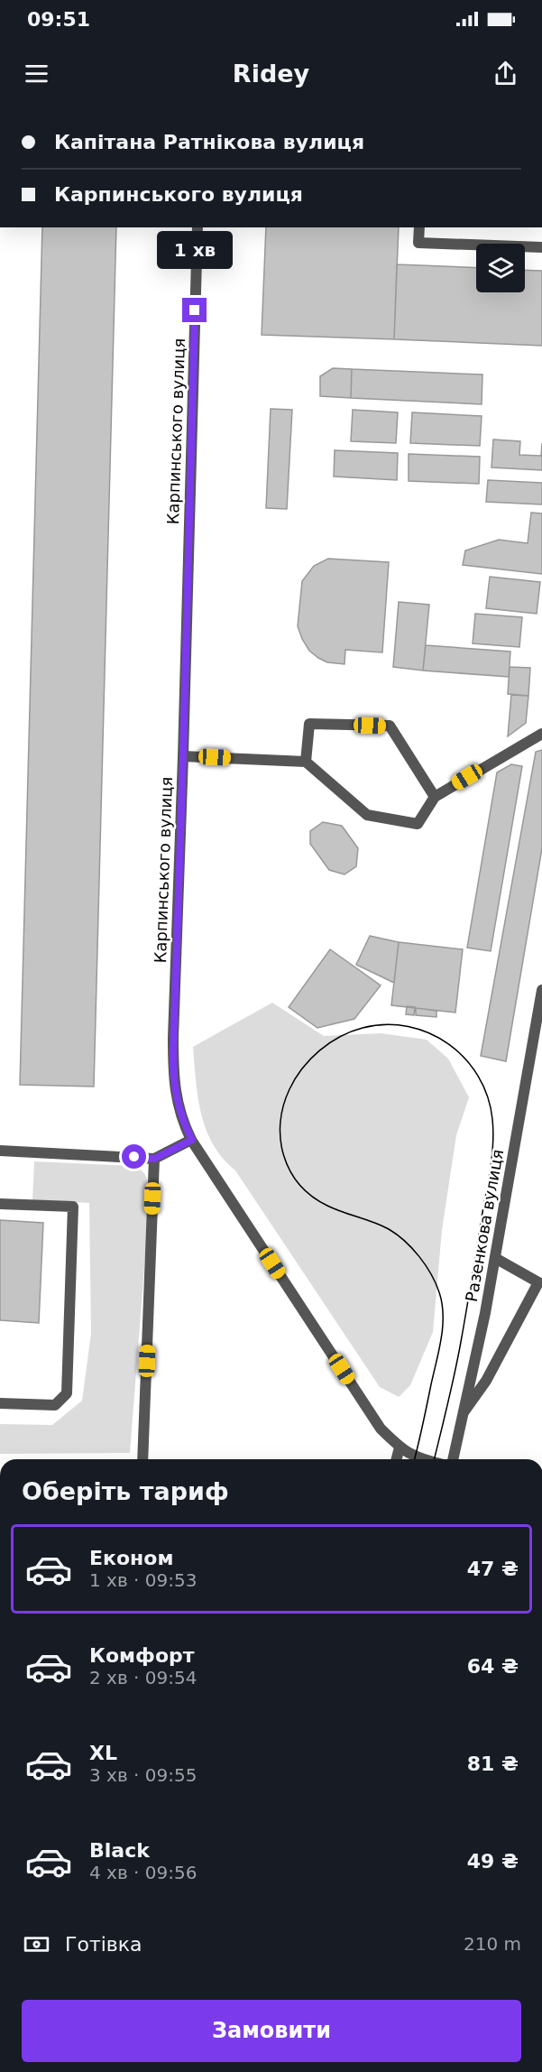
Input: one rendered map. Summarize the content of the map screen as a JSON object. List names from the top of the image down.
{
  "streets": {
    "street": ["Карпинського вулиця", "Разенкова вулиця"]
  },
  "page": {
    "status": "09:51",
    "header": "Ridey",
    "banner": ["Капітана Ратнікова вулиця", "Карпинського вулиця"],
    "bubble": "1 хв",
    "heading": "Оберіть тариф",
    "list": [
      {
        "name": "Економ",
        "note": "1 хв · 09:53",
        "value": "47 ₴"
      },
      {
        "name": "Комфорт",
        "note": "2 хв · 09:54",
        "value": "64 ₴"
      },
      {
        "name": "XL",
        "note": "3 хв · 09:55",
        "value": "81 ₴"
      },
      {
        "name": "Black",
        "note": "4 хв · 09:56",
        "value": "49 ₴"
      }
    ],
    "pay": ["Готівка", "210 m"],
    "buttons": "Замовити"
  }
}
